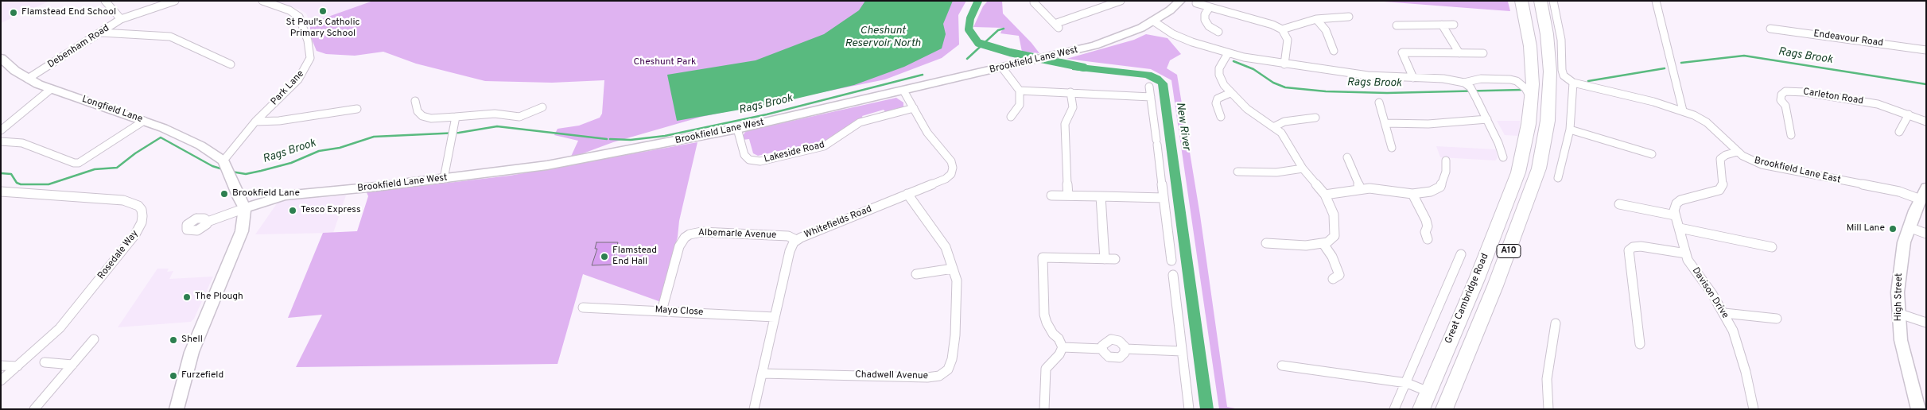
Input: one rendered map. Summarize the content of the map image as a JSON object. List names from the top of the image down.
{
  "streets": {
    "highway": ["A10", "Great Cambridge Road"],
    "main road": ["Brookfield Lane West", "Longfield Lane", "High Street"],
    "street": [
      "Endeavour Road",
      "Debenham Road",
      "Park Lane",
      "Carleton Road",
      "Lakeside Road",
      "Brookfield Lane East",
      "Whitefields Road",
      "Albemarle Avenue",
      "Rosedale Way",
      "Davison Drive",
      "Mayo Close",
      "Chadwell Avenue"
    ]
  },
  "crossings": [
    ["Debenham Road", "Longfield Lane"],
    ["Brookfield Lane West", "Lakeside Road"],
    ["Brookfield Lane West", "Whitefields Road"],
    ["Park Lane", "Longfield Lane"],
    ["Lakeside Road", "Whitefields Road"],
    ["Brookfield Lane East", "High Street"],
    ["Whitefields Road", "Albemarle Avenue"],
    ["Whitefields Road", "Mayo Close"],
    ["Whitefields Road", "Chadwell Avenue"],
    ["Albemarle Avenue", "Mayo Close"]
  ],
  "water": ["Cheshunt Reservoir North", "Rags Brook", "New River"],
  "parks": ["Cheshunt Park"],
  "places": [
    "St Paul's Catholic Primary School",
    "Flamstead End School",
    "Brookfield Lane",
    "Tesco Express",
    "Mill Lane",
    "Flamstead End Hall",
    "The Plough",
    "Shell",
    "Furzefield"
  ]
}
